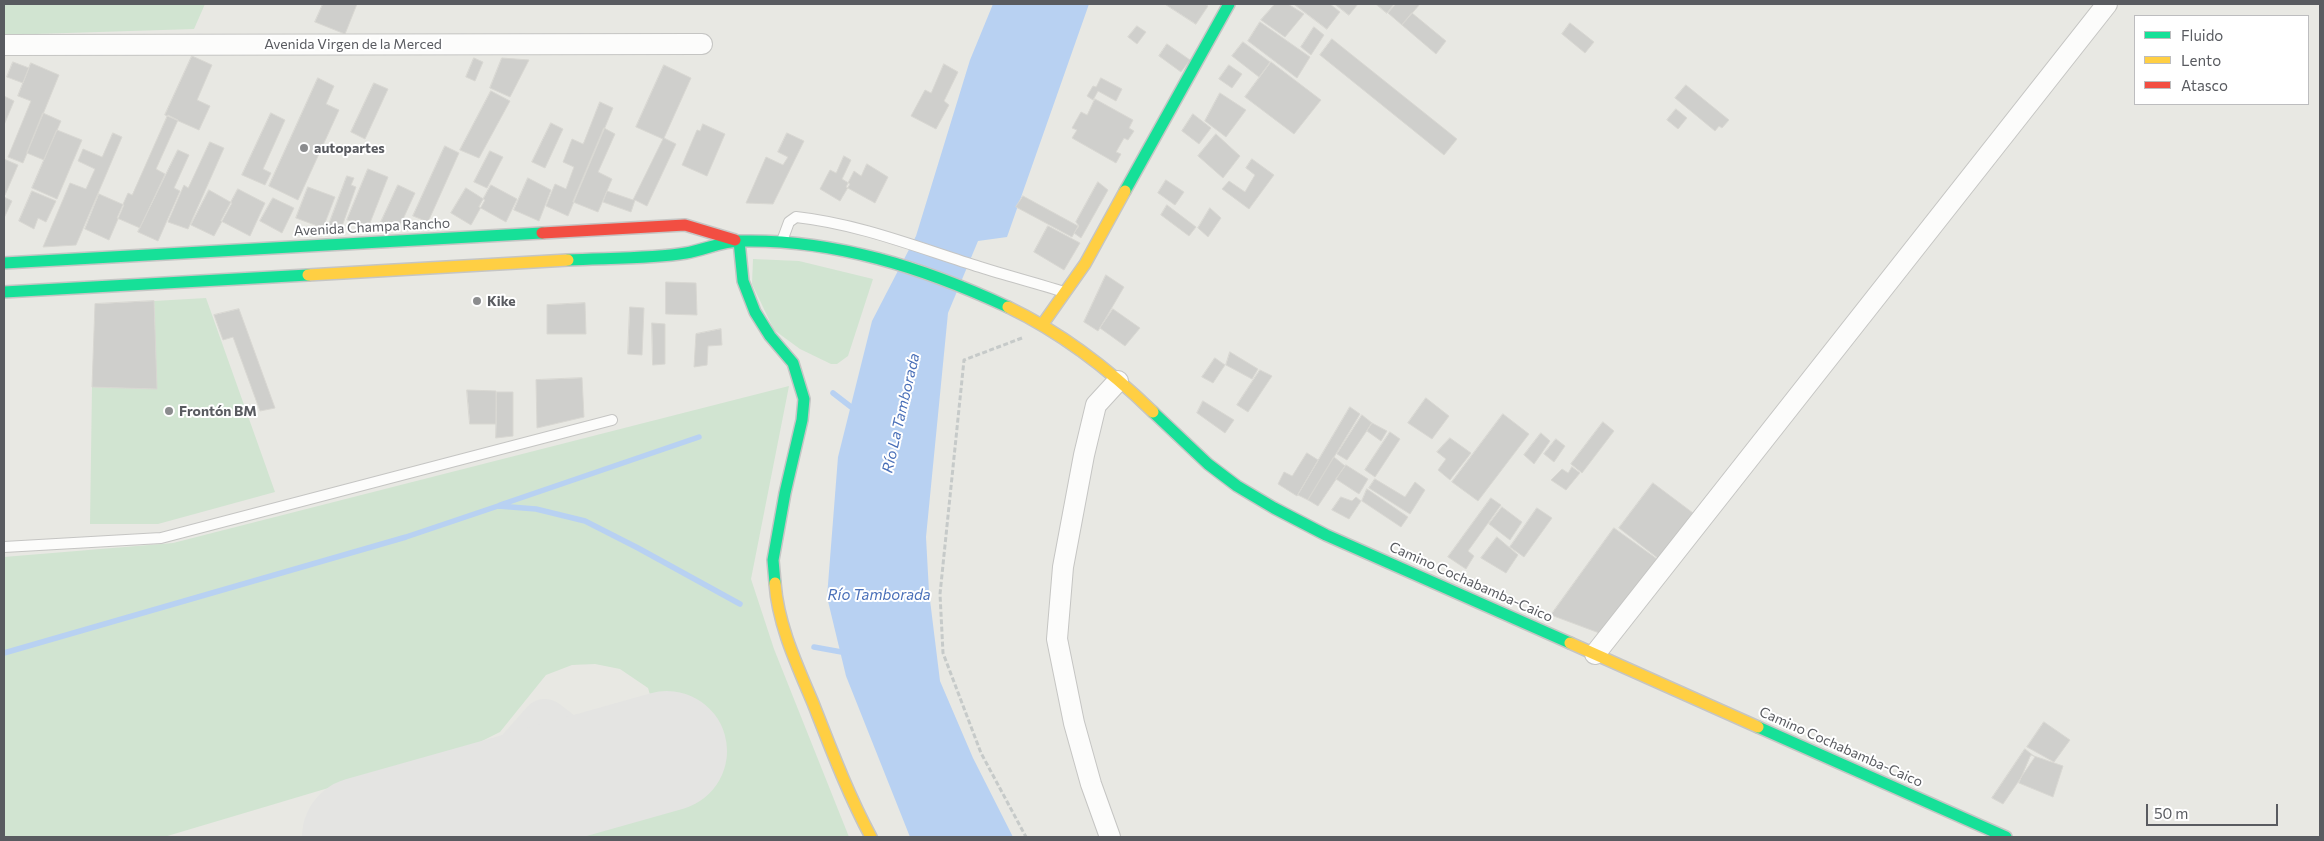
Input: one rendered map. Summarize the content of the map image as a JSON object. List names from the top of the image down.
{
  "streets": {
    "main road": ["Avenida Champa Rancho", "Camino Cochabamba-Caico"],
    "street": ["Avenida Virgen de la Merced"]
  },
  "crossings": [
    ["Avenida Champa Rancho", "Camino Cochabamba-Caico"]
  ],
  "water": ["Río La Tamborada", "Río Tamborada"],
  "places": ["autopartes", "Kike", "Frontón BM"],
  "legend": ["Fluido", "Lento", "Atasco"],
  "scale_bar": "50 m"
}
